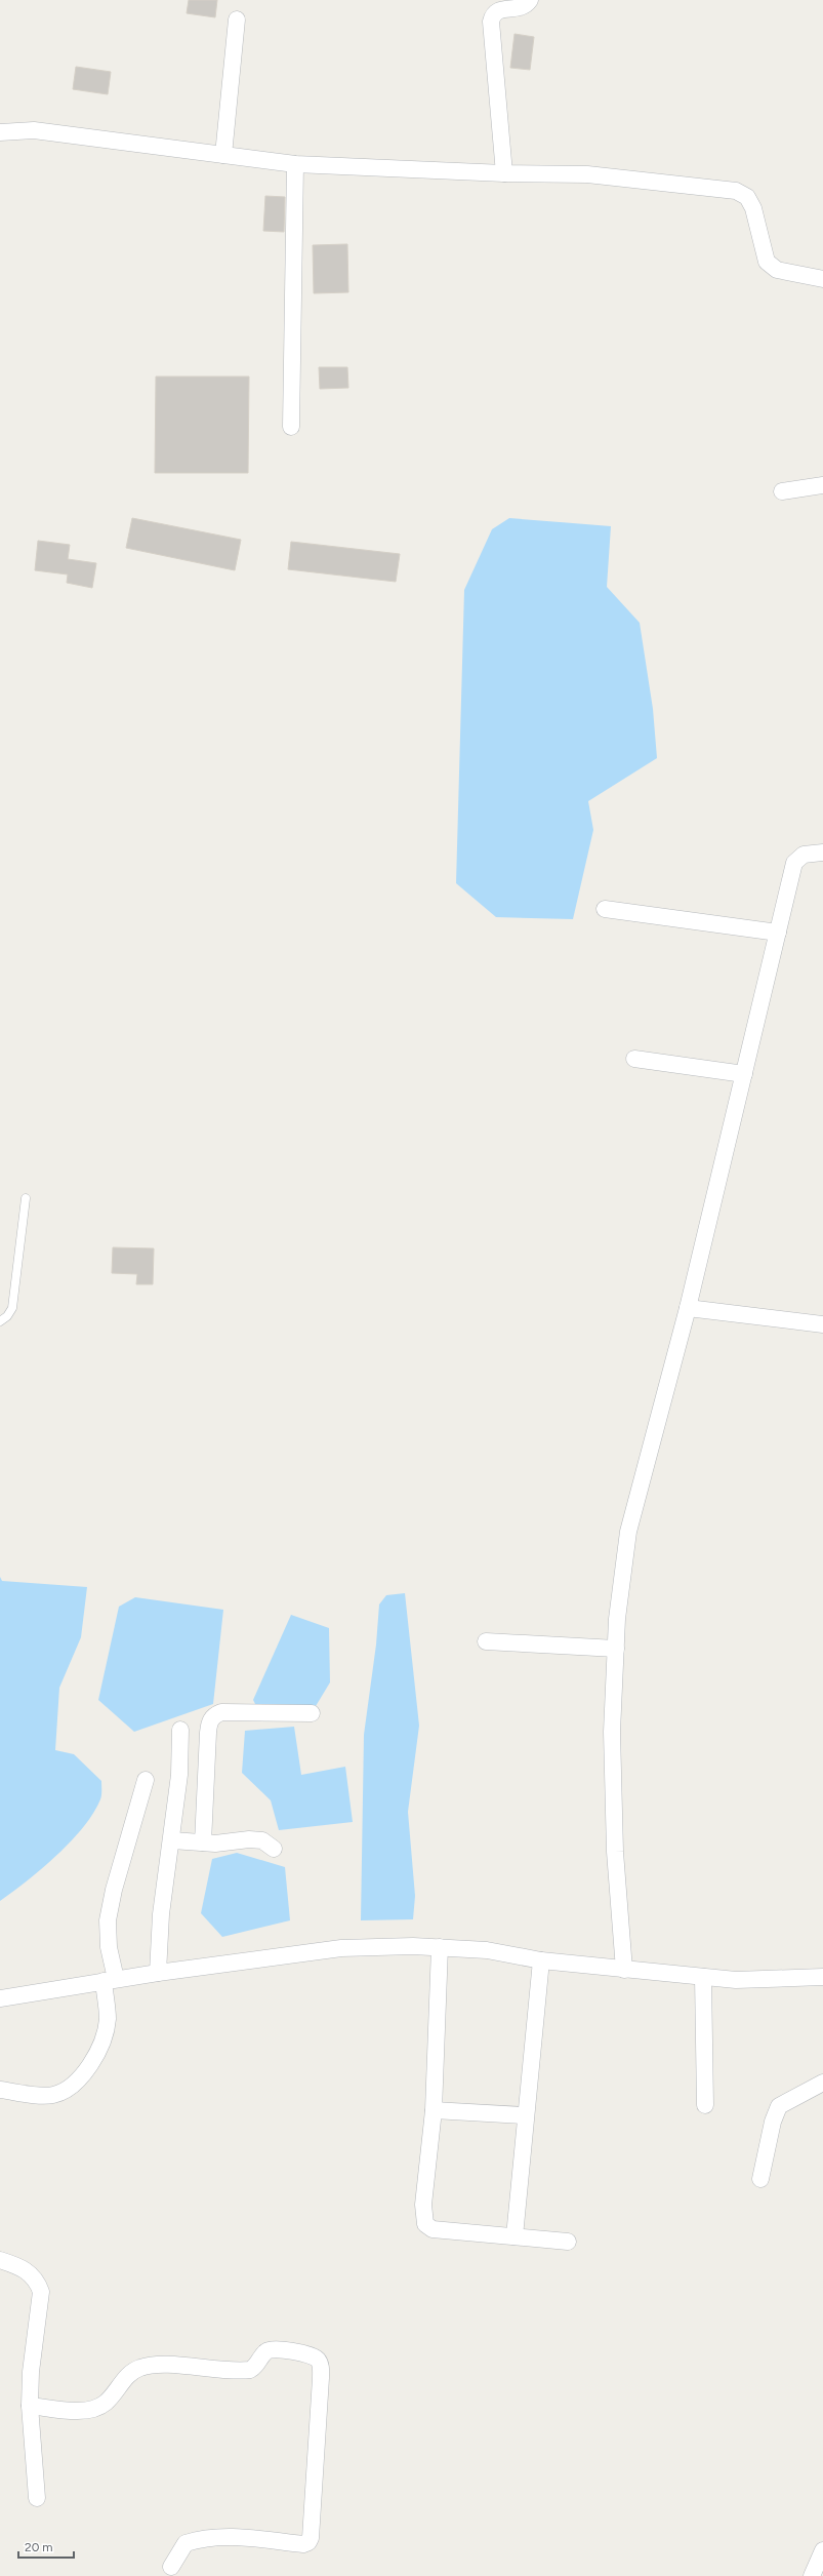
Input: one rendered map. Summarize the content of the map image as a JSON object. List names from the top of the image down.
{
  "scale_bar": "20 m"
}
